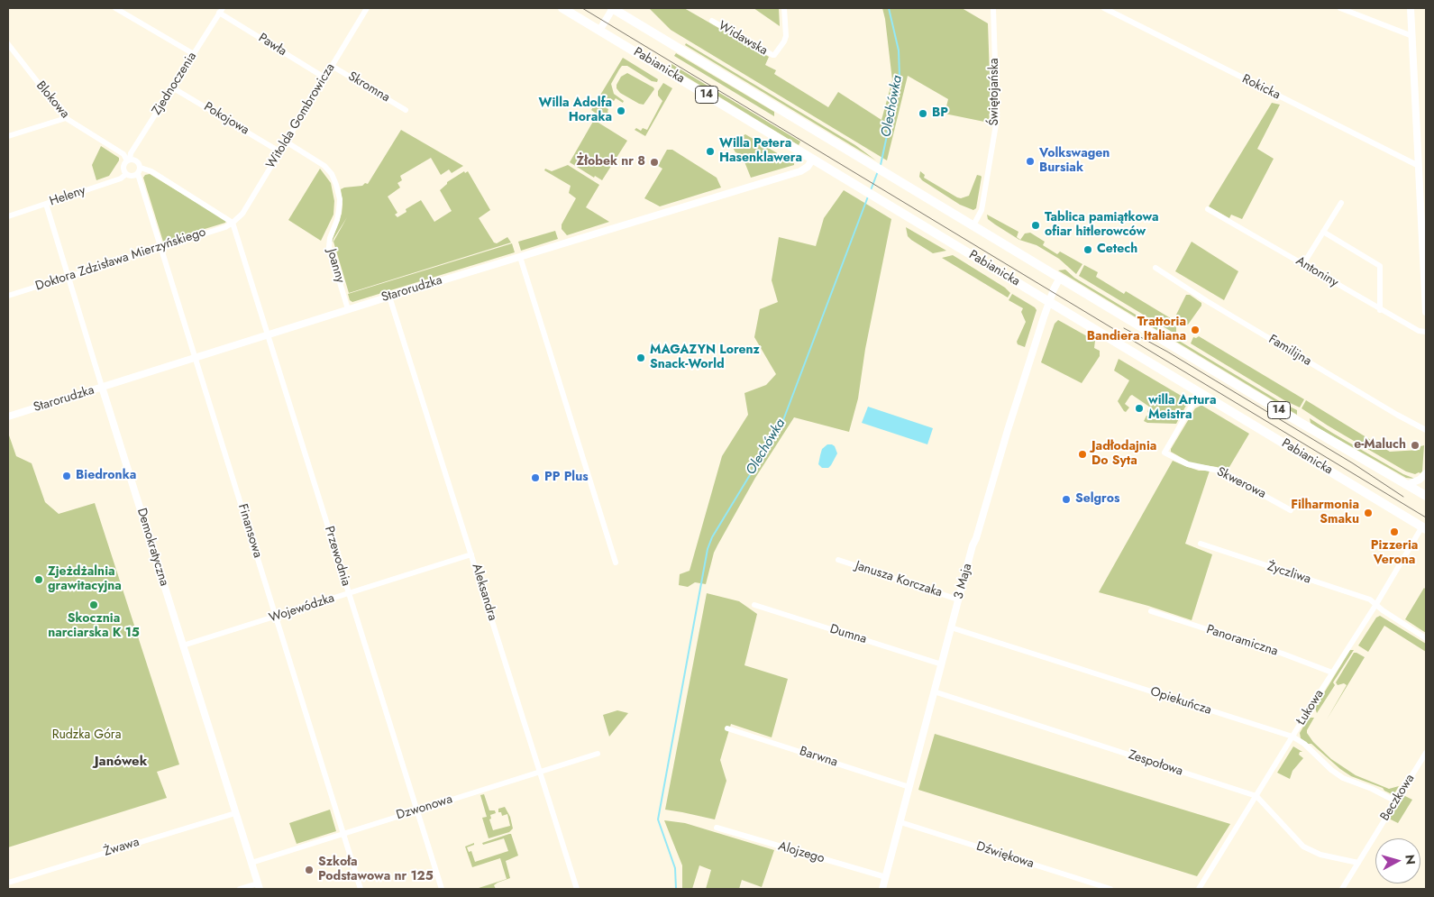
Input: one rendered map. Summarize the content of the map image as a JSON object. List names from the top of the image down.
{
  "streets": {
    "main road": ["Pabianicka", "14"],
    "street": [
      "Widawska",
      "Pawła",
      "Zjednoczenia",
      "Skromna",
      "Rokicka",
      "Świętojańska",
      "Blokowa",
      "Witolda Gombrowicza",
      "Pokojowa",
      "Heleny",
      "Doktora Zdzisława Mierzyńskiego",
      "Joanny",
      "Antoniny",
      "Starorudzka",
      "Familijna",
      "Skwerowa",
      "Finansowa",
      "Demokratyczna",
      "Przewodnia",
      "Życzliwa",
      "Janusza Korczaka",
      "3 Maja",
      "Aleksandra",
      "Wojewódzka",
      "Dumna",
      "Panoramiczna",
      "Opiekuńcza",
      "Łukowa",
      "Barwna",
      "Zespołowa",
      "Beczkowa",
      "Dzwonowa",
      "Żwawa",
      "Alojzego",
      "Dźwiękowa"
    ]
  },
  "crossings": [
    ["Pawła", "Zjednoczenia"],
    ["Pawła", "Witolda Gombrowicza"],
    ["Pabianicka", "Świętojańska"],
    ["Pabianicka", "Starorudzka"],
    ["Pabianicka", "Skwerowa"],
    ["Pabianicka", "3 Maja"],
    ["Pabianicka", "Łukowa"],
    ["Zjednoczenia", "Blokowa"],
    ["Zjednoczenia", "Pokojowa"],
    ["Zjednoczenia", "Heleny"],
    ["Zjednoczenia", "Finansowa"],
    ["Skromna", "Witolda Gombrowicza"],
    ["Blokowa", "Heleny"],
    ["Blokowa", "Finansowa"],
    ["Witolda Gombrowicza", "Pokojowa"],
    ["Witolda Gombrowicza", "Doktora Zdzisława Mierzyńskiego"],
    ["Witolda Gombrowicza", "Joanny"],
    ["Witolda Gombrowicza", "Przewodnia"],
    ["Heleny", "Finansowa"],
    ["Heleny", "Demokratyczna"],
    ["Doktora Zdzisława Mierzyńskiego", "Finansowa"],
    ["Doktora Zdzisława Mierzyńskiego", "Demokratyczna"],
    ["Doktora Zdzisława Mierzyńskiego", "Przewodnia"],
    ["Joanny", "Starorudzka"],
    ["Starorudzka", "Finansowa"],
    ["Starorudzka", "Demokratyczna"],
    ["Starorudzka", "Przewodnia"],
    ["Starorudzka", "Aleksandra"],
    ["Finansowa", "Wojewódzka"],
    ["Finansowa", "Dzwonowa"],
    ["Demokratyczna", "Wojewódzka"],
    ["Demokratyczna", "Dzwonowa"],
    ["Demokratyczna", "Żwawa"],
    ["Przewodnia", "Wojewódzka"],
    ["Przewodnia", "Dzwonowa"],
    ["Życzliwa", "Łukowa"],
    ["Janusza Korczaka", "3 Maja"],
    ["3 Maja", "Dumna"],
    ["3 Maja", "Opiekuńcza"],
    ["3 Maja", "Barwna"],
    ["3 Maja", "Zespołowa"],
    ["3 Maja", "Alojzego"],
    ["3 Maja", "Dźwiękowa"],
    ["Aleksandra", "Wojewódzka"],
    ["Aleksandra", "Dzwonowa"],
    ["Panoramiczna", "Łukowa"],
    ["Opiekuńcza", "Łukowa"],
    ["Opiekuńcza", "Beczkowa"],
    ["Łukowa", "Zespołowa"],
    ["Zespołowa", "Beczkowa"]
  ],
  "districts": ["Janówek"],
  "water": ["Olechówka"],
  "parks": ["Rudzka Góra"],
  "places": [
    "Willa Adolfa Horaka",
    "BP",
    "Willa Petera Hasenklawera",
    "Volkswagen Bursiak",
    "Żłobek nr 8",
    "Tablica pamiątkowa ofiar hitlerowców",
    "Cetech",
    "Trattoria Bandiera Italiana",
    "MAGAZYN Lorenz Snack-World",
    "willa Artura Meistra",
    "e-Maluch",
    "Jadłodajnia Do Syta",
    "Biedronka",
    "PP Plus",
    "Selgros",
    "Filharmonia Smaku",
    "Pizzeria Verona",
    "Zjeżdżalnia grawitacyjna",
    "Skocznia narciarska K 15",
    "Szkoła Podstawowa nr 125"
  ],
  "north": "right"
}
